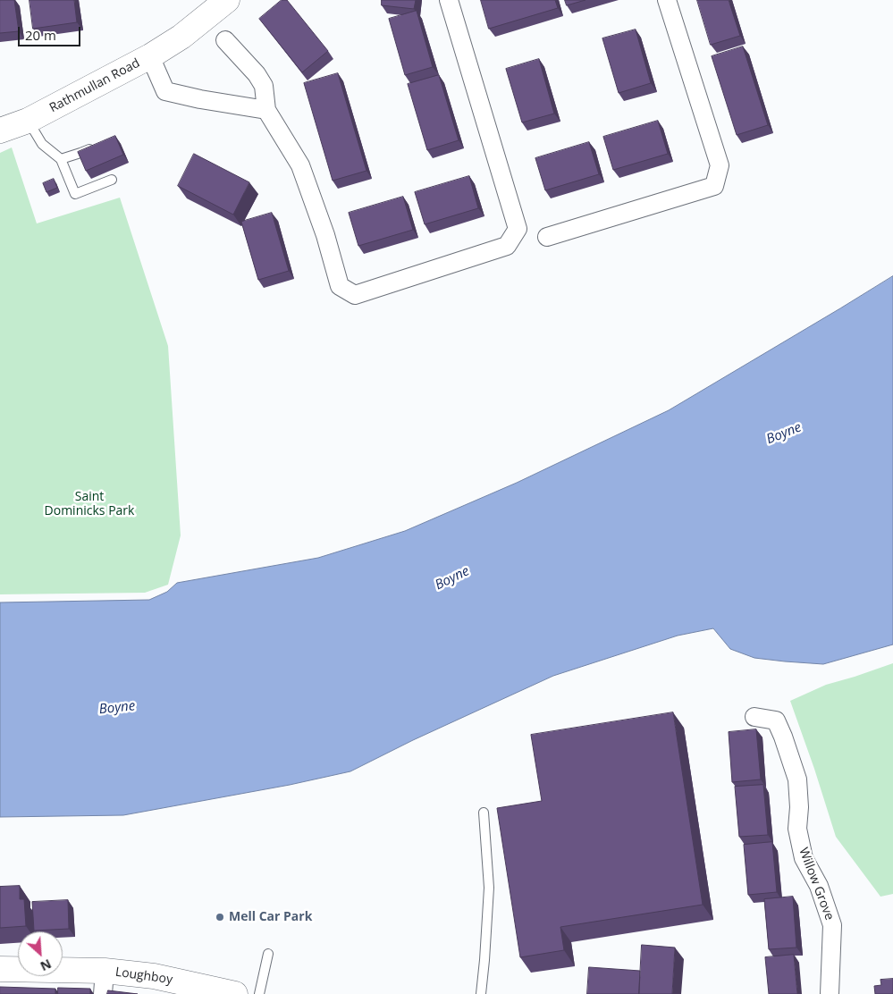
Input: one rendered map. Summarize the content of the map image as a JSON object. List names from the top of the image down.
{
  "streets": {
    "street": ["Rathmullan Road", "Willow Grove", "Loughboy"]
  },
  "water": ["Boyne"],
  "parks": ["Saint Dominicks Park"],
  "places": ["Mell Car Park"],
  "scale_bar": "20 m",
  "north": "bottom right"
}
